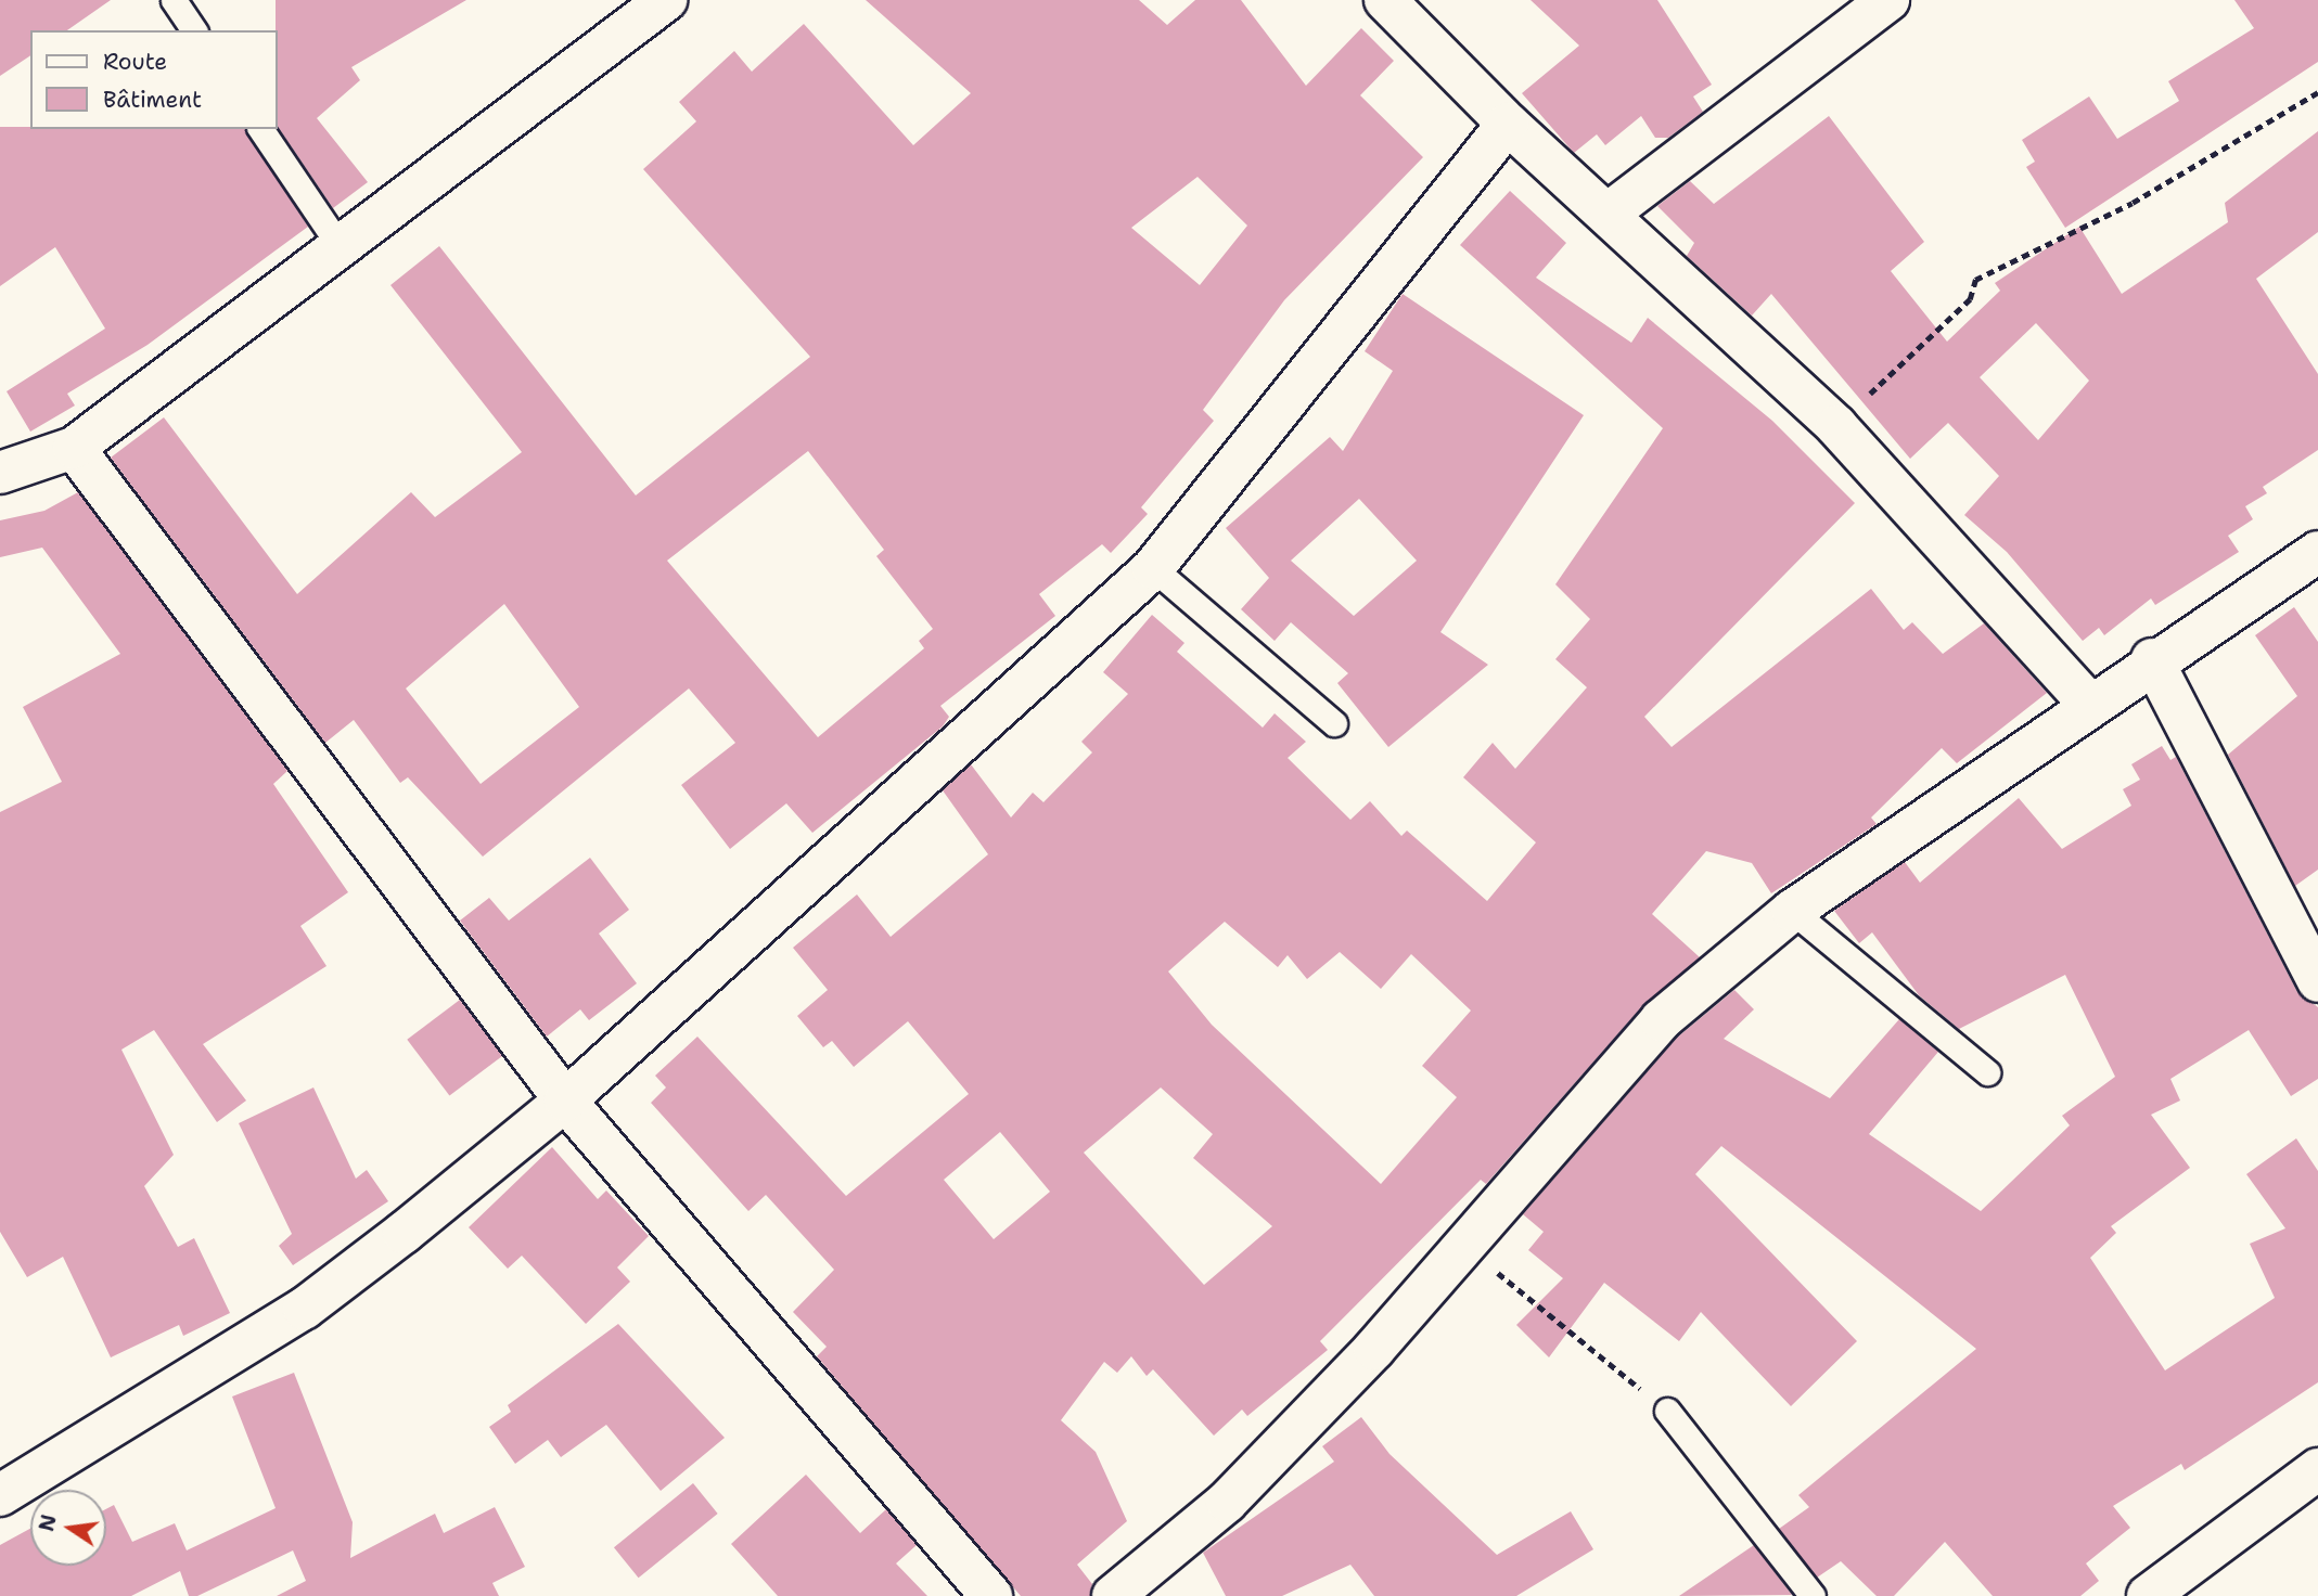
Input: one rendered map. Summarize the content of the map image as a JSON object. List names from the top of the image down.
{
  "legend": ["Route", "Bâtiment"],
  "north": "left"
}
